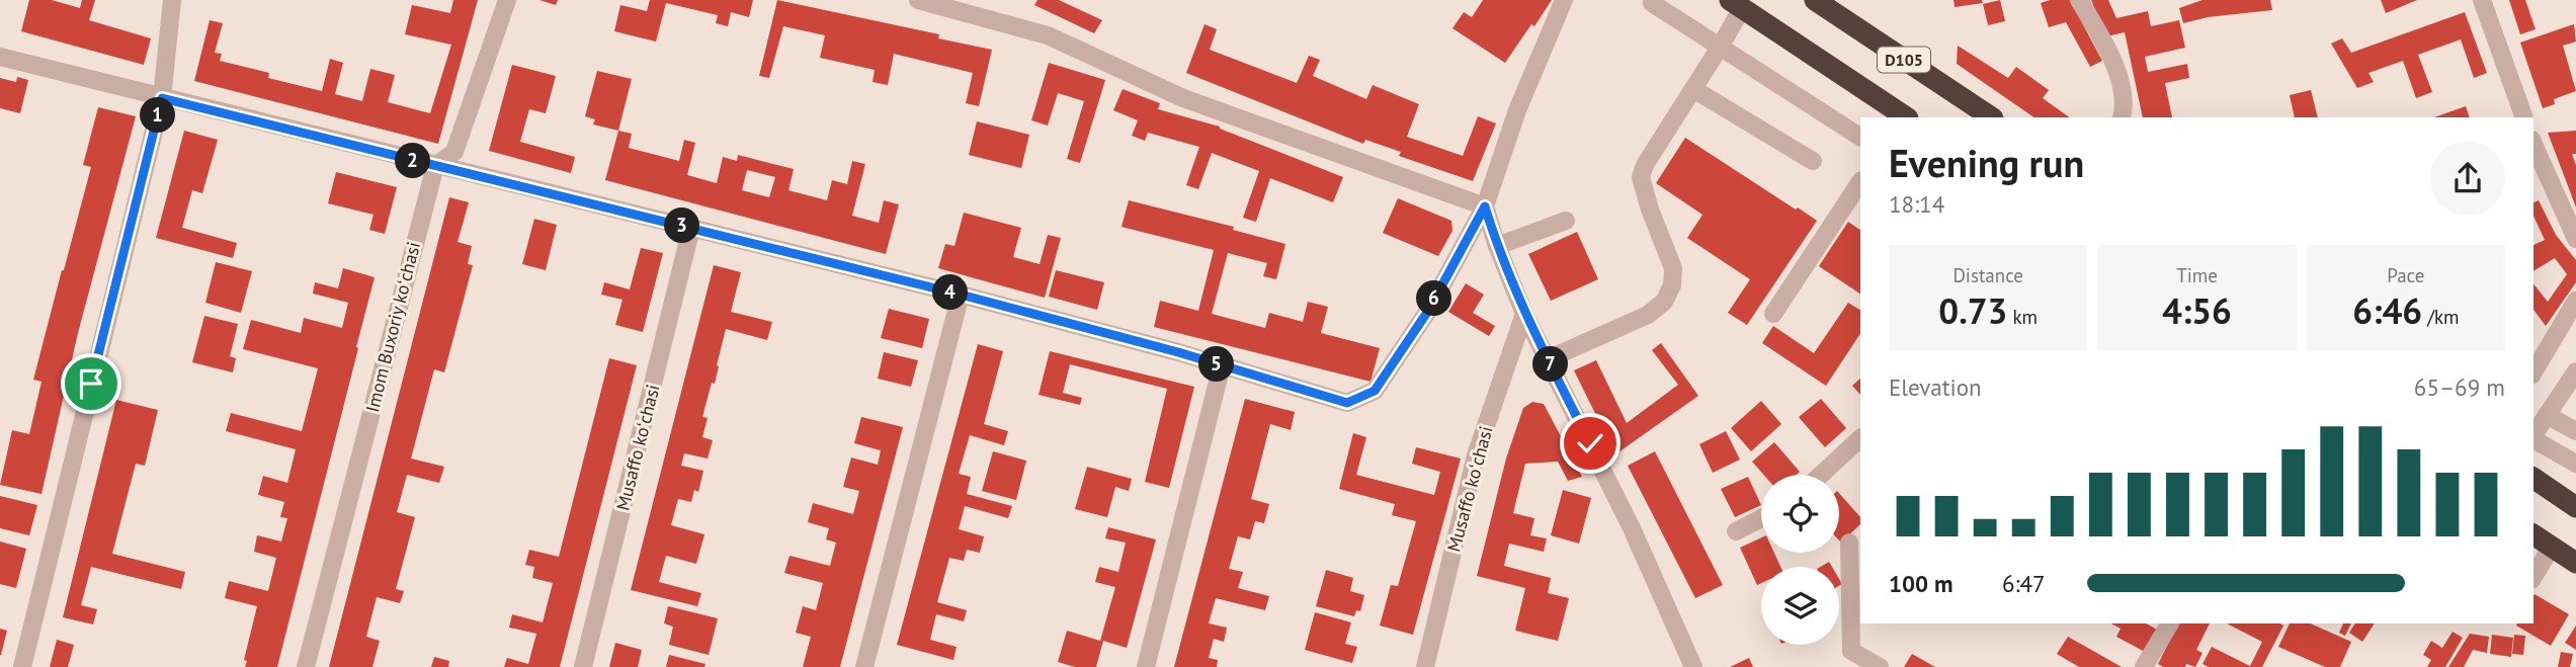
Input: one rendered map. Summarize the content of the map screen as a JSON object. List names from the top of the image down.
{
  "streets": {
    "highway": ["D105"],
    "street": ["Imom Buxoriy koʻchasi", "Musaffo koʻchasi"]
  },
  "page": {
    "pins": [
      "1",
      "2",
      "3",
      "4",
      "6",
      "5",
      "7"
    ],
    "heading": ["Evening run", "18:14"],
    "stats": [
      ["Distance", "0.73 km"],
      ["Time", "4:56"],
      ["Pace", "6:46 /km"]
    ],
    "chart": ["Elevation", "65–69 m"],
    "list": [
      {
        "name": "100 m",
        "note": "6:47"
      }
    ]
  }
}
